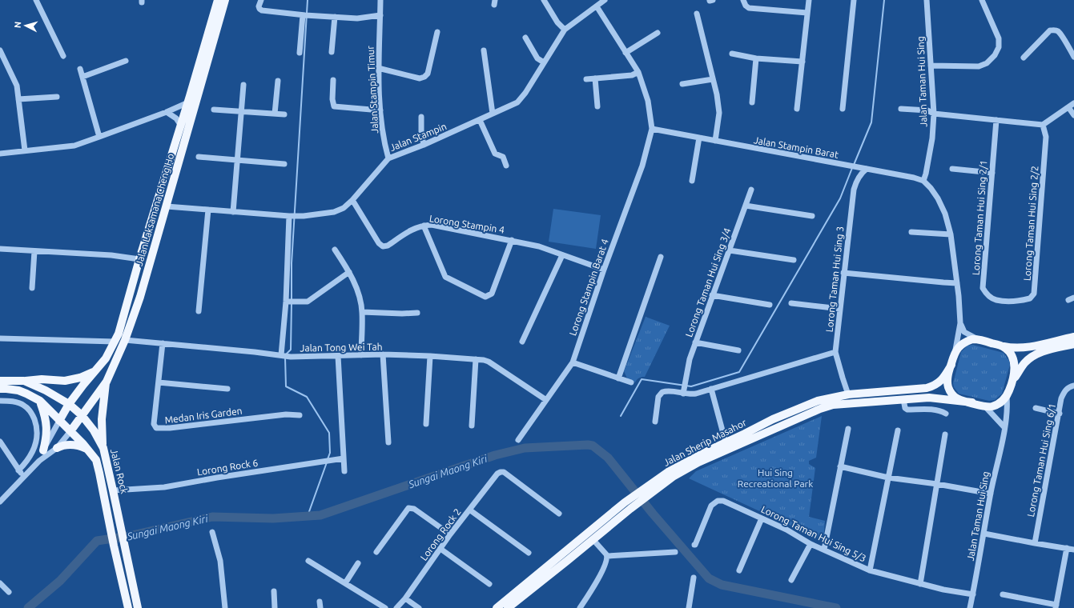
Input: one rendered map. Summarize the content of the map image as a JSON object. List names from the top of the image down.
{
  "streets": {
    "main road": ["Jalan Laksamana Cheng Ho", "Jalan Sherip Masahor", "Jalan Rock"],
    "street": [
      "Jalan Taman Hui Sing",
      "Jalan Stampin Timur",
      "Jalan Stampin",
      "Jalan Stampin Barat",
      "Lorong Taman Hui Sing 2/1",
      "Lorong Taman Hui Sing 2/2",
      "Lorong Stampin 4",
      "Lorong Taman Hui Sing 3",
      "Lorong Taman Hui Sing 3/4",
      "Lorong Stampin Barat 4",
      "Jalan Tong Wei Tah",
      "Medan Iris Garden",
      "Lorong Taman Hui Sing 6/1",
      "Lorong Rock 6",
      "Lorong Taman Hui Sing 5/3",
      "Lorong Rock 2"
    ]
  },
  "crossings": [
    ["Jalan Taman Hui Sing", "Jalan Stampin Barat"],
    ["Jalan Taman Hui Sing", "Jalan Sherip Masahor"],
    ["Jalan Taman Hui Sing", "Lorong Taman Hui Sing 5/3"],
    ["Jalan Stampin Timur", "Jalan Stampin"],
    ["Jalan Stampin", "Jalan Laksamana Cheng Ho"],
    ["Jalan Stampin", "Lorong Stampin 4"],
    ["Jalan Stampin Barat", "Lorong Taman Hui Sing 3"],
    ["Jalan Stampin Barat", "Lorong Stampin Barat 4"],
    ["Jalan Laksamana Cheng Ho", "Jalan Tong Wei Tah"],
    ["Jalan Laksamana Cheng Ho", "Jalan Rock"],
    ["Lorong Taman Hui Sing 2/1", "Lorong Taman Hui Sing 2/2"],
    ["Lorong Stampin 4", "Lorong Stampin Barat 4"],
    ["Lorong Taman Hui Sing 3", "Jalan Sherip Masahor"],
    ["Lorong Stampin Barat 4", "Jalan Tong Wei Tah"],
    ["Jalan Tong Wei Tah", "Medan Iris Garden"],
    ["Lorong Rock 6", "Jalan Rock"]
  ],
  "water": ["Sungai Maong Kiri"],
  "parks": ["Hui Sing Recreational Park"],
  "north": "left"
}
